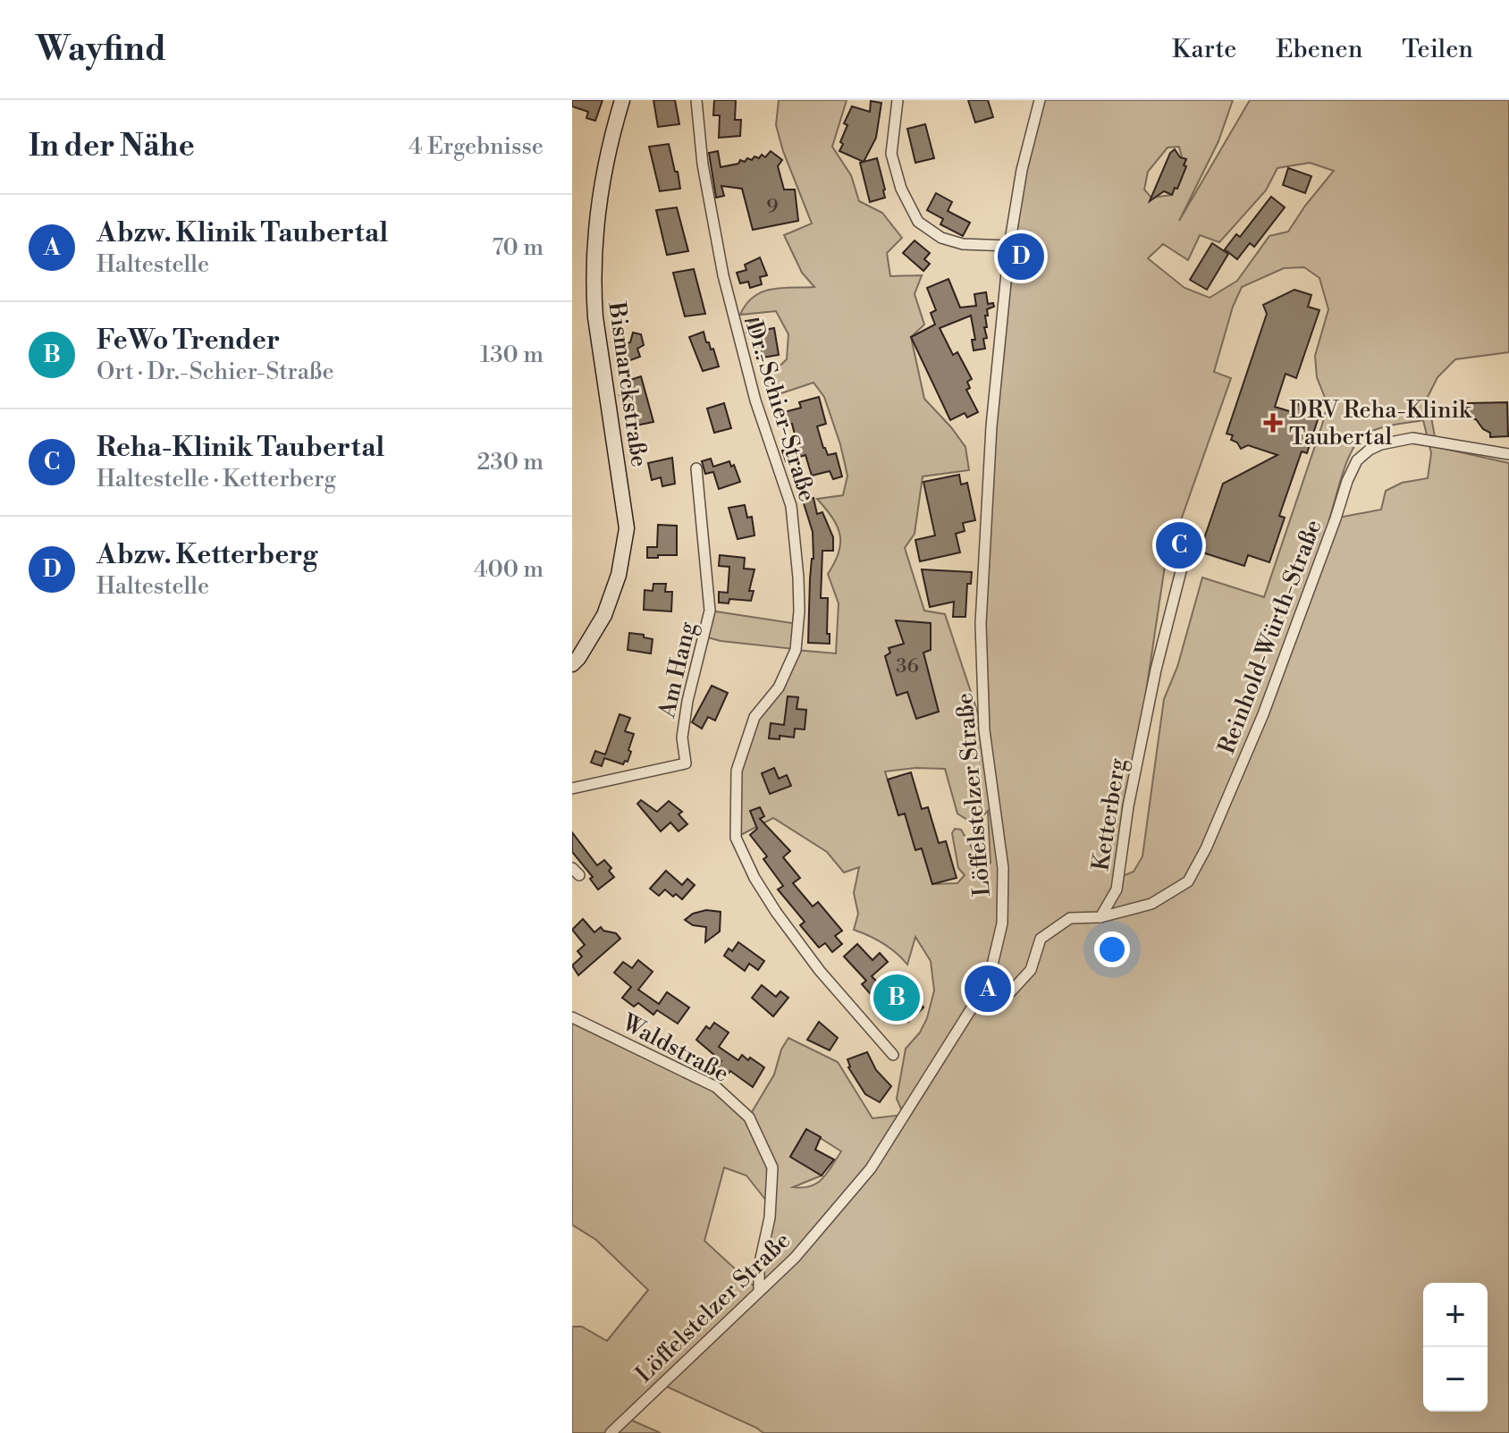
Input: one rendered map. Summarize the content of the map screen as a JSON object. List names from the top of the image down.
{
  "streets": {
    "street": [
      "Bismarckstraße",
      "Dr.-Schier-Straße",
      "Reinhold-Würth-Straße",
      "Am Hang",
      "Löffelstelzer Straße",
      "Ketterberg",
      "Waldstraße"
    ]
  },
  "crossings": [
    ["Reinhold-Würth-Straße", "Ketterberg"],
    ["Löffelstelzer Straße", "Waldstraße"]
  ],
  "places": {
    "health": ["DRV Reha-Klinik Taubertal"]
  },
  "house_numbers": ["9", "36"],
  "page": {
    "header": "Wayfind",
    "nav": ["Karte", "Ebenen", "Teilen"],
    "heading": ["In der Nähe", "4 Ergebnisse"],
    "list": [
      {
        "mark": "A",
        "name": "Abzw. Klinik Taubertal",
        "note": "Haltestelle",
        "value": "70 m"
      },
      {
        "mark": "B",
        "name": "FeWo Trender",
        "note": "Ort · Dr.-Schier-Straße",
        "value": "130 m"
      },
      {
        "mark": "C",
        "name": "Reha-Klinik Taubertal",
        "note": "Haltestelle · Ketterberg",
        "value": "230 m"
      },
      {
        "mark": "D",
        "name": "Abzw. Ketterberg",
        "note": "Haltestelle",
        "value": "400 m"
      }
    ],
    "pins": [
      "D",
      "C",
      "A",
      "B"
    ],
    "map_buttons": ["+", "−"]
  }
}
